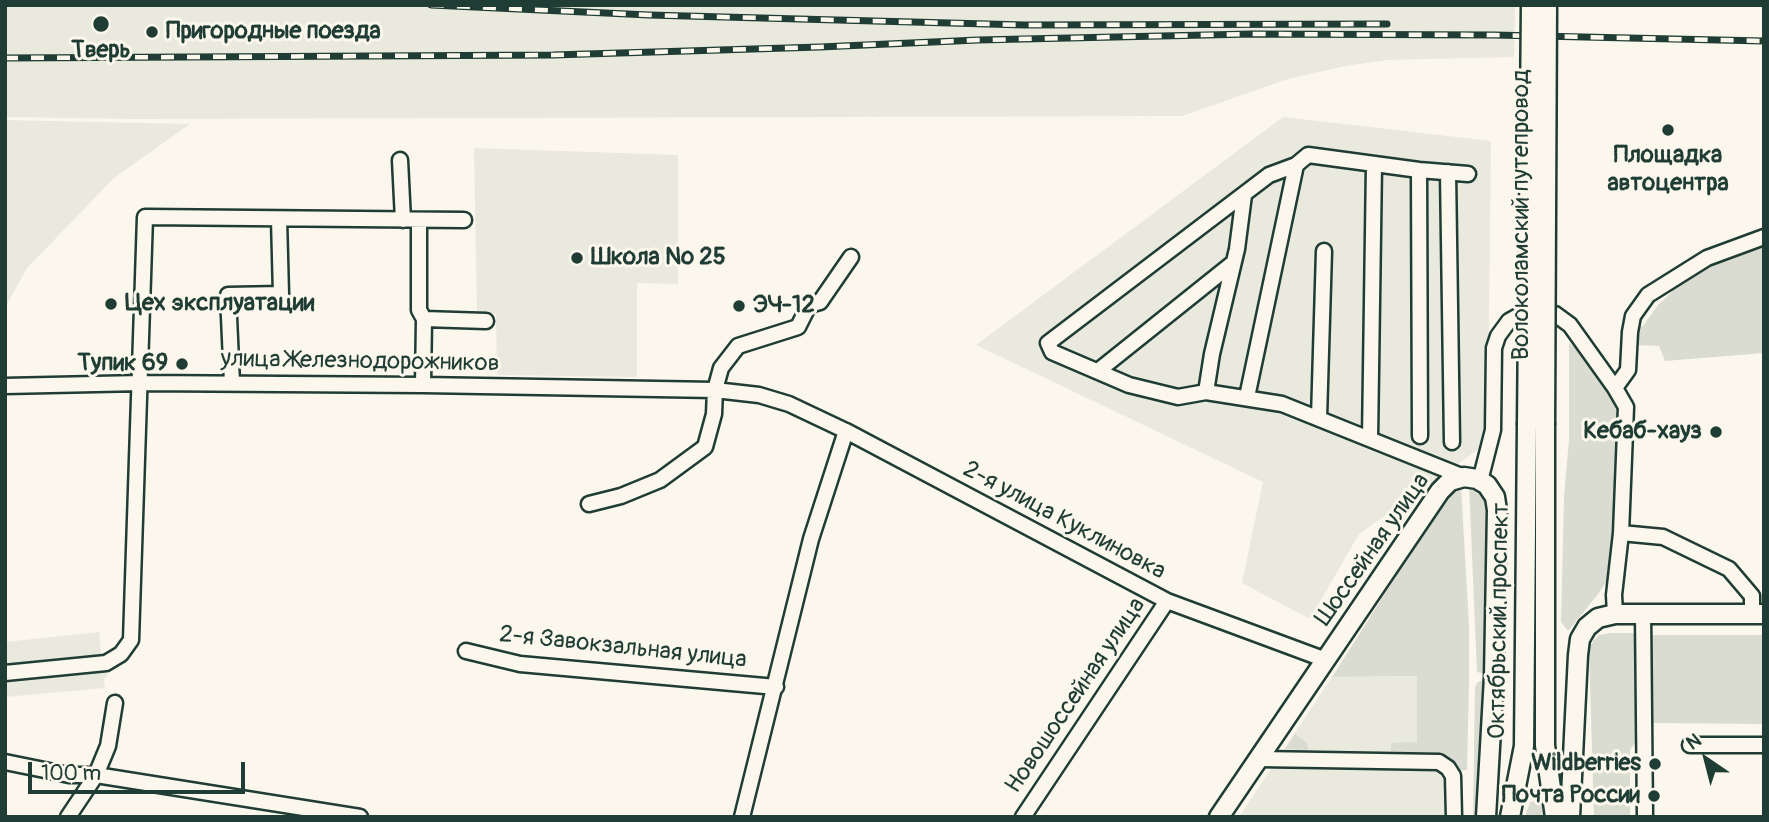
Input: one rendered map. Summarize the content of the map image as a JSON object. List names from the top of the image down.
{
  "streets": {
    "main road": ["Волоколамский путепровод", "Шоссейная улица", "Октябрьский проспект"],
    "street": [
      "улица Железнодорожников",
      "2-я улица Куклиновка",
      "2-я Завокзальная улица",
      "Новошоссейная улица"
    ]
  },
  "crossings": [
    ["Волоколамский путепровод", "Октябрьский проспект"],
    ["улица Железнодорожников", "2-я улица Куклиновка"],
    ["2-я улица Куклиновка", "Шоссейная улица"],
    ["2-я улица Куклиновка", "2-я Завокзальная улица"],
    ["2-я улица Куклиновка", "Новошоссейная улица"]
  ],
  "places": [
    "Тверь",
    "Пригородные поезда",
    "Площадка автоцентра",
    "Школа № 25",
    "Цех эксплуатации",
    "ЭЧ-12",
    "Тупик 69",
    "Кебаб-хауз",
    "Wildberries",
    "Почта России"
  ],
  "scale_bar": "100 m",
  "north": "top left"
}
